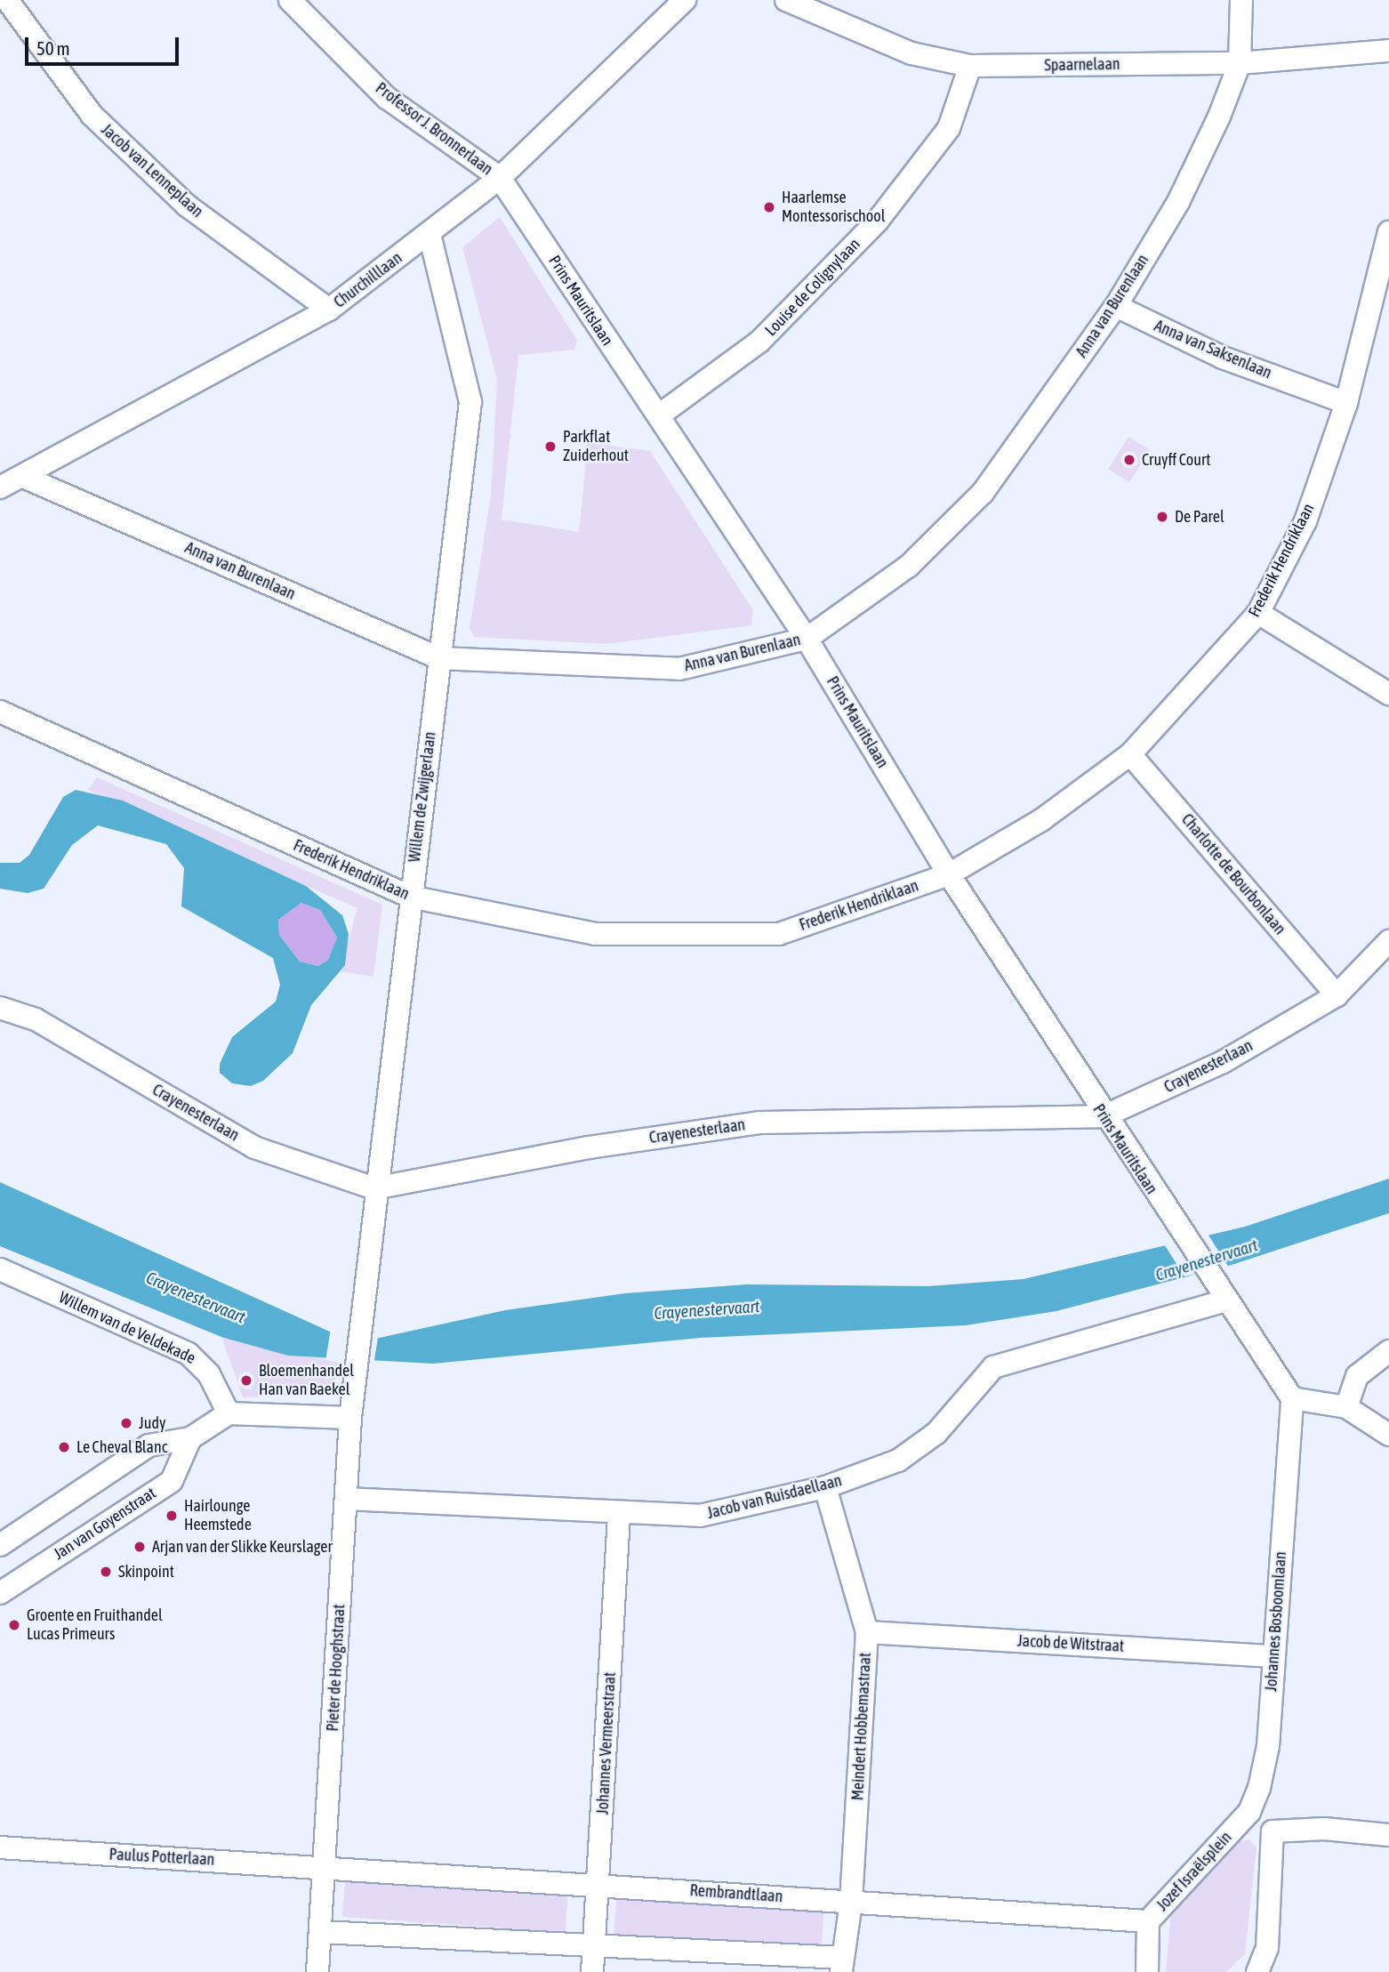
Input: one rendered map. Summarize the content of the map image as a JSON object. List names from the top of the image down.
{
  "streets": {
    "street": [
      "Spaarnelaan",
      "Professor J. Bronnerlaan",
      "Jacob van Lenneplaan",
      "Churchilllaan",
      "Louise de Colignylaan",
      "Prins Mauritslaan",
      "Anna van Burenlaan",
      "Anna van Saksenlaan",
      "Frederik Hendriklaan",
      "Willem de Zwijgerlaan",
      "Charlotte de Bourbonlaan",
      "Crayenesterlaan",
      "Willem van de Veldekade",
      "Jacob van Ruisdaellaan",
      "Jan van Goyenstraat",
      "Johannes Bosboomlaan",
      "Jacob de Witstraat",
      "Pieter de Hooghstraat",
      "Meindert Hobbemastraat",
      "Johannes Vermeerstraat",
      "Paulus Potterlaan",
      "Jozef Israëlsplein",
      "Rembrandtlaan"
    ]
  },
  "crossings": [
    ["Spaarnelaan", "Louise de Colignylaan"],
    ["Spaarnelaan", "Anna van Burenlaan"],
    ["Professor J. Bronnerlaan", "Churchilllaan"],
    ["Professor J. Bronnerlaan", "Prins Mauritslaan"],
    ["Jacob van Lenneplaan", "Churchilllaan"],
    ["Churchilllaan", "Prins Mauritslaan"],
    ["Churchilllaan", "Anna van Burenlaan"],
    ["Churchilllaan", "Willem de Zwijgerlaan"],
    ["Louise de Colignylaan", "Prins Mauritslaan"],
    ["Prins Mauritslaan", "Anna van Burenlaan"],
    ["Prins Mauritslaan", "Frederik Hendriklaan"],
    ["Prins Mauritslaan", "Crayenesterlaan"],
    ["Prins Mauritslaan", "Jacob van Ruisdaellaan"],
    ["Prins Mauritslaan", "Johannes Bosboomlaan"],
    ["Anna van Burenlaan", "Anna van Saksenlaan"],
    ["Anna van Burenlaan", "Willem de Zwijgerlaan"],
    ["Anna van Saksenlaan", "Frederik Hendriklaan"],
    ["Frederik Hendriklaan", "Willem de Zwijgerlaan"],
    ["Frederik Hendriklaan", "Charlotte de Bourbonlaan"],
    ["Willem de Zwijgerlaan", "Crayenesterlaan"],
    ["Willem de Zwijgerlaan", "Pieter de Hooghstraat"],
    ["Charlotte de Bourbonlaan", "Crayenesterlaan"],
    ["Jacob van Ruisdaellaan", "Pieter de Hooghstraat"],
    ["Jacob van Ruisdaellaan", "Meindert Hobbemastraat"],
    ["Jacob van Ruisdaellaan", "Johannes Vermeerstraat"],
    ["Johannes Bosboomlaan", "Jacob de Witstraat"],
    ["Johannes Bosboomlaan", "Jozef Israëlsplein"],
    ["Jacob de Witstraat", "Meindert Hobbemastraat"],
    ["Pieter de Hooghstraat", "Paulus Potterlaan"],
    ["Pieter de Hooghstraat", "Rembrandtlaan"],
    ["Meindert Hobbemastraat", "Rembrandtlaan"],
    ["Johannes Vermeerstraat", "Rembrandtlaan"],
    ["Paulus Potterlaan", "Rembrandtlaan"],
    ["Jozef Israëlsplein", "Rembrandtlaan"]
  ],
  "water": ["Crayenestervaart"],
  "places": [
    "Haarlemse Montessorischool",
    "Parkflat Zuiderhout",
    "Cruyff Court",
    "De Parel",
    "Bloemenhandel Han van Baekel",
    "Judy",
    "Le Cheval Blanc",
    "Hairlounge Heemstede",
    "Arjan van der Slikke Keurslager",
    "Skinpoint",
    "Groente en Fruithandel Lucas Primeurs"
  ],
  "scale_bar": "50 m"
}
